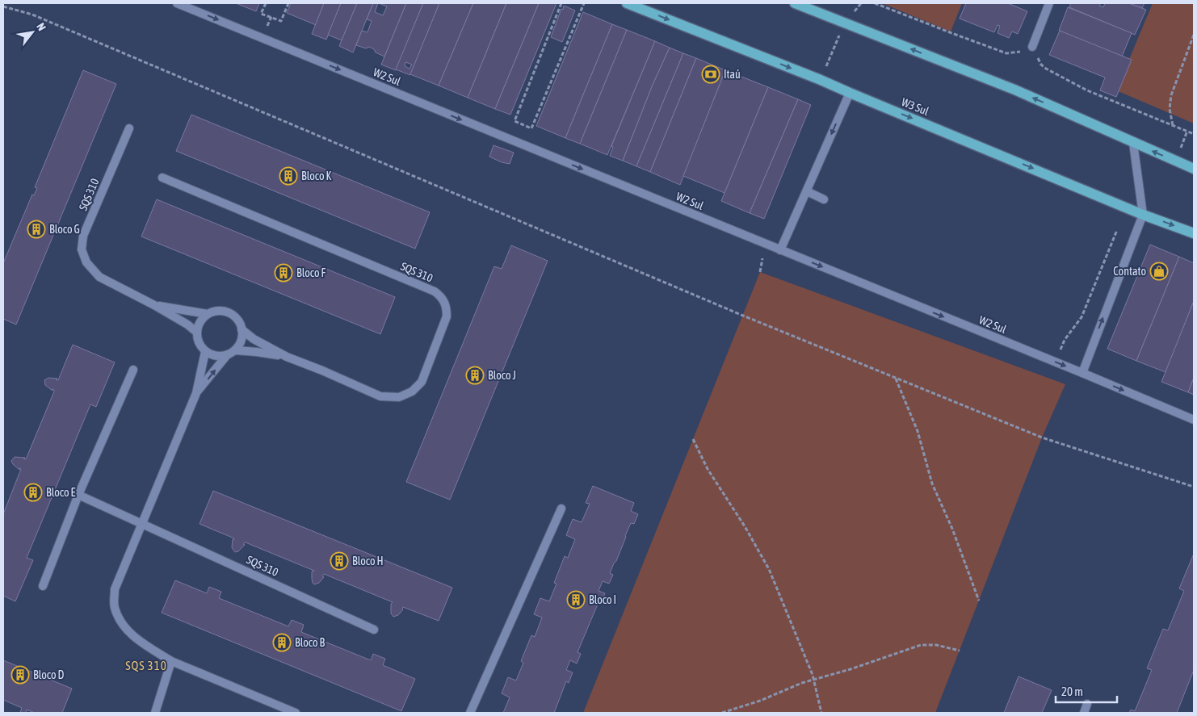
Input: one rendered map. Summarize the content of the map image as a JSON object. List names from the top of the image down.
{
  "streets": {
    "main road": ["W3 Sul"],
    "street": ["W2 Sul", "SQS 310"]
  },
  "one_way": ["W2 Sul"],
  "districts": ["SQS 310"],
  "places": {
    "bank": ["Itaú"],
    "building": [
      "Bloco K",
      "Bloco G",
      "Bloco F",
      "Bloco J",
      "Bloco E",
      "Bloco H",
      "Bloco I",
      "Bloco B",
      "Bloco D"
    ],
    "shop": ["Contato"]
  },
  "scale_bar": "20 m",
  "north": "top right"
}
